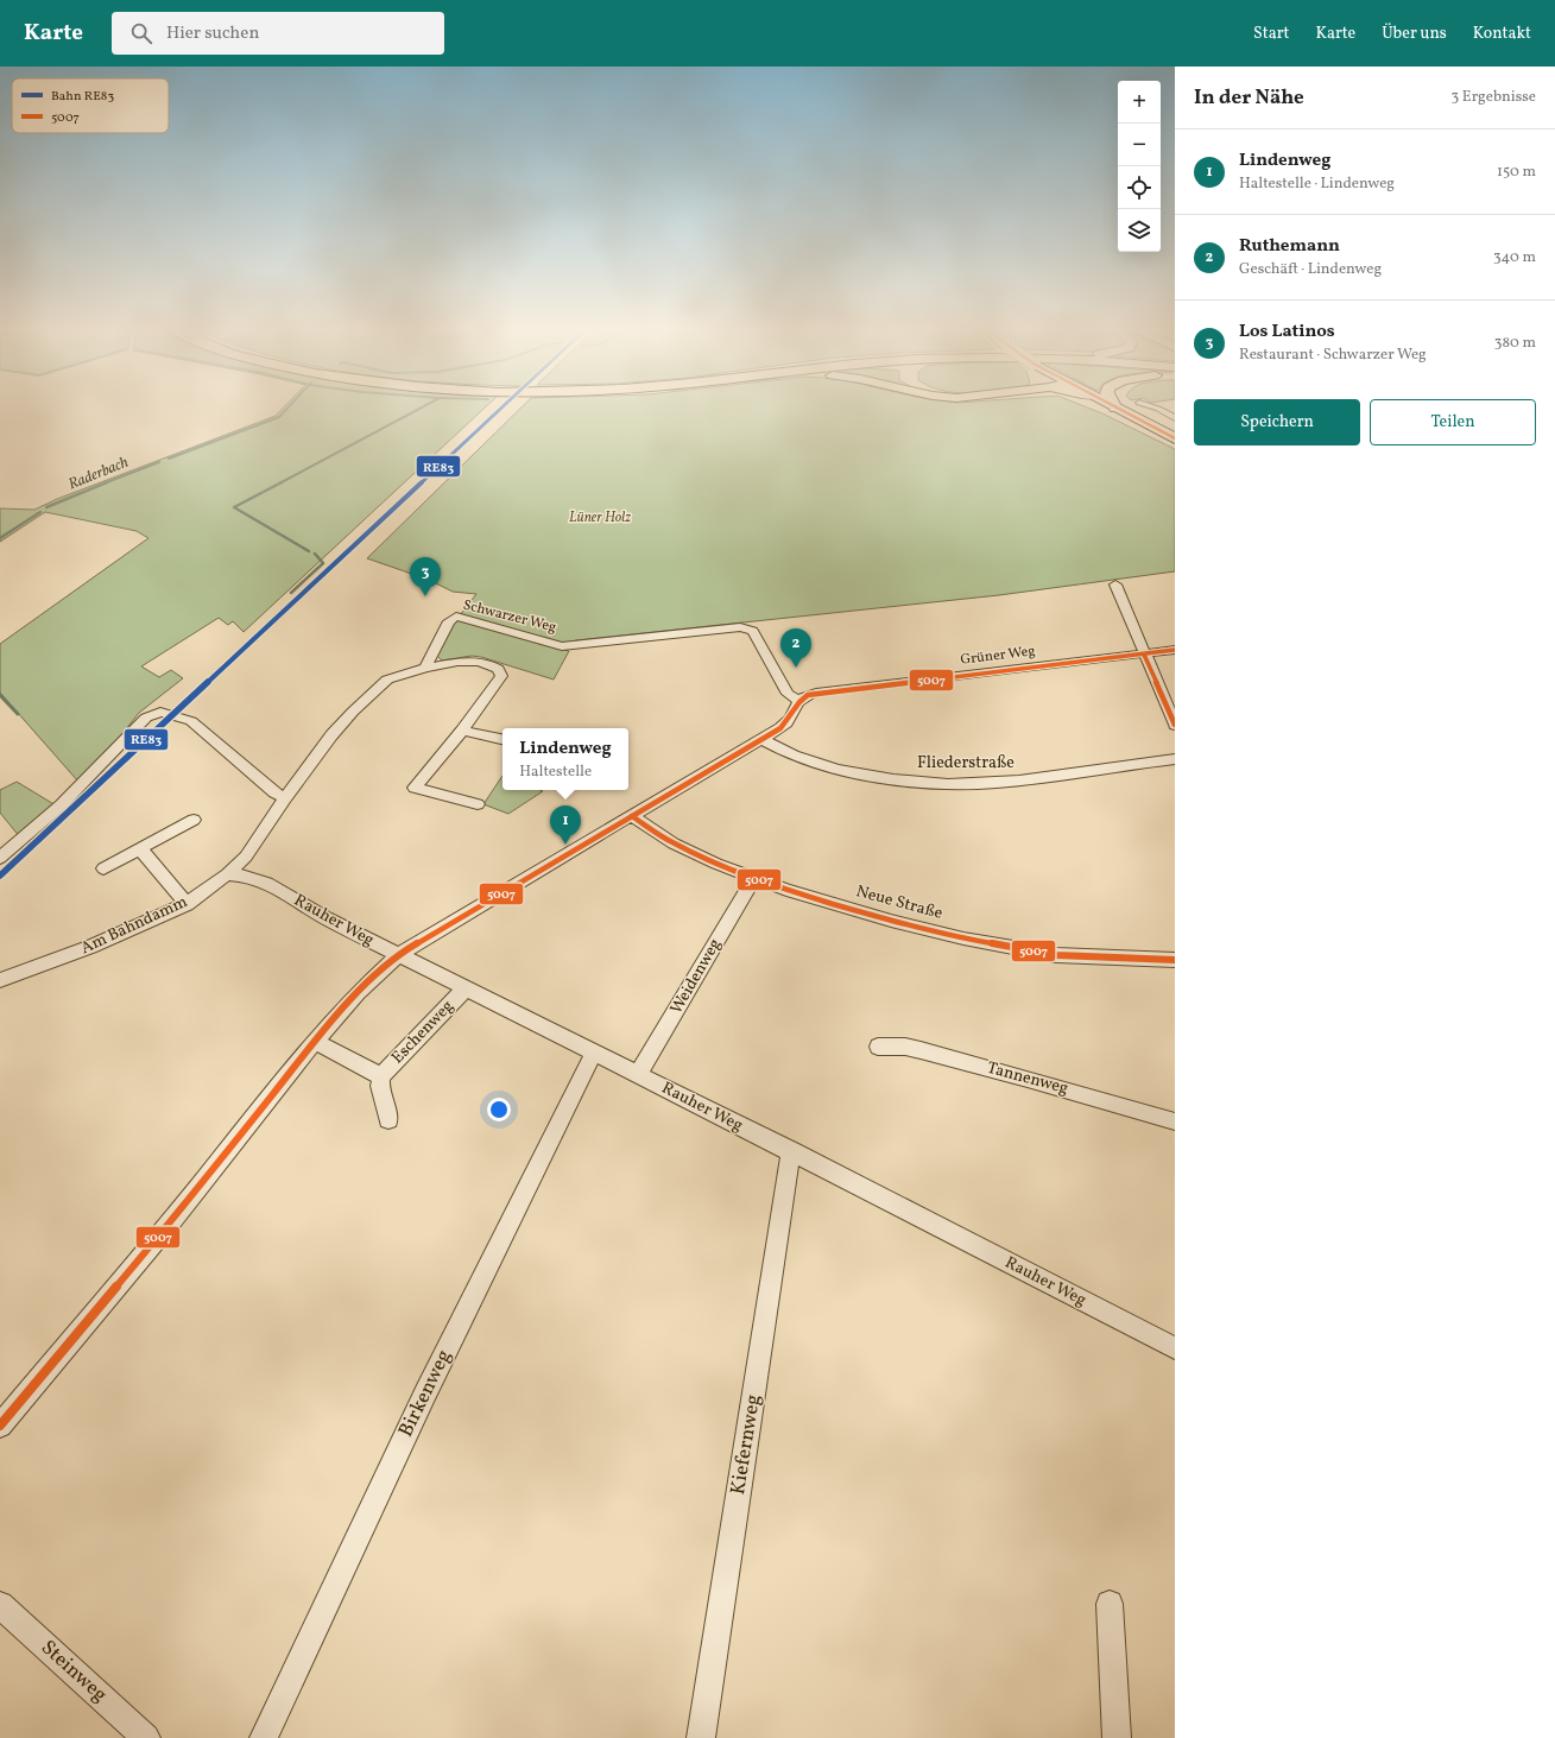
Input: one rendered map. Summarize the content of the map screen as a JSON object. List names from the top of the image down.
{
  "streets": {
    "street": [
      "Schwarzer Weg",
      "Grüner Weg",
      "Fliederstraße",
      "Neue Straße",
      "Rauher Weg",
      "Am Bahndamm",
      "Weidenweg",
      "Eschenweg",
      "Tannenweg",
      "Birkenweg",
      "Kiefernweg",
      "Steinweg"
    ]
  },
  "crossings": [
    ["Schwarzer Weg", "Grüner Weg"],
    ["Neue Straße", "Weidenweg"],
    ["Rauher Weg", "Am Bahndamm"],
    ["Rauher Weg", "Weidenweg"],
    ["Rauher Weg", "Eschenweg"],
    ["Rauher Weg", "Birkenweg"],
    ["Rauher Weg", "Kiefernweg"]
  ],
  "water": ["Raderbach"],
  "parks": ["Lüner Holz"],
  "lines": ["rail line RE83", "transit line 5007"],
  "legend": ["Bahn RE83", "5007"],
  "page": {
    "header": "Karte",
    "search": "Hier suchen",
    "nav": [
      "Start",
      "Karte",
      "Über uns",
      "Kontakt"
    ],
    "heading": ["In der Nähe", "3 Ergebnisse"],
    "map_buttons": ["+", "−"],
    "list": [
      {
        "mark": "1",
        "name": "Lindenweg",
        "note": "Haltestelle · Lindenweg",
        "value": "150 m"
      },
      {
        "mark": "2",
        "name": "Ruthemann",
        "note": "Geschäft · Lindenweg",
        "value": "340 m"
      },
      {
        "mark": "3",
        "name": "Los Latinos",
        "note": "Restaurant · Schwarzer Weg",
        "value": "380 m"
      }
    ],
    "buttons": ["Speichern", "Teilen"],
    "pins": ["3", "2", "1"],
    "popup": ["Lindenweg", "Haltestelle"]
  }
}
